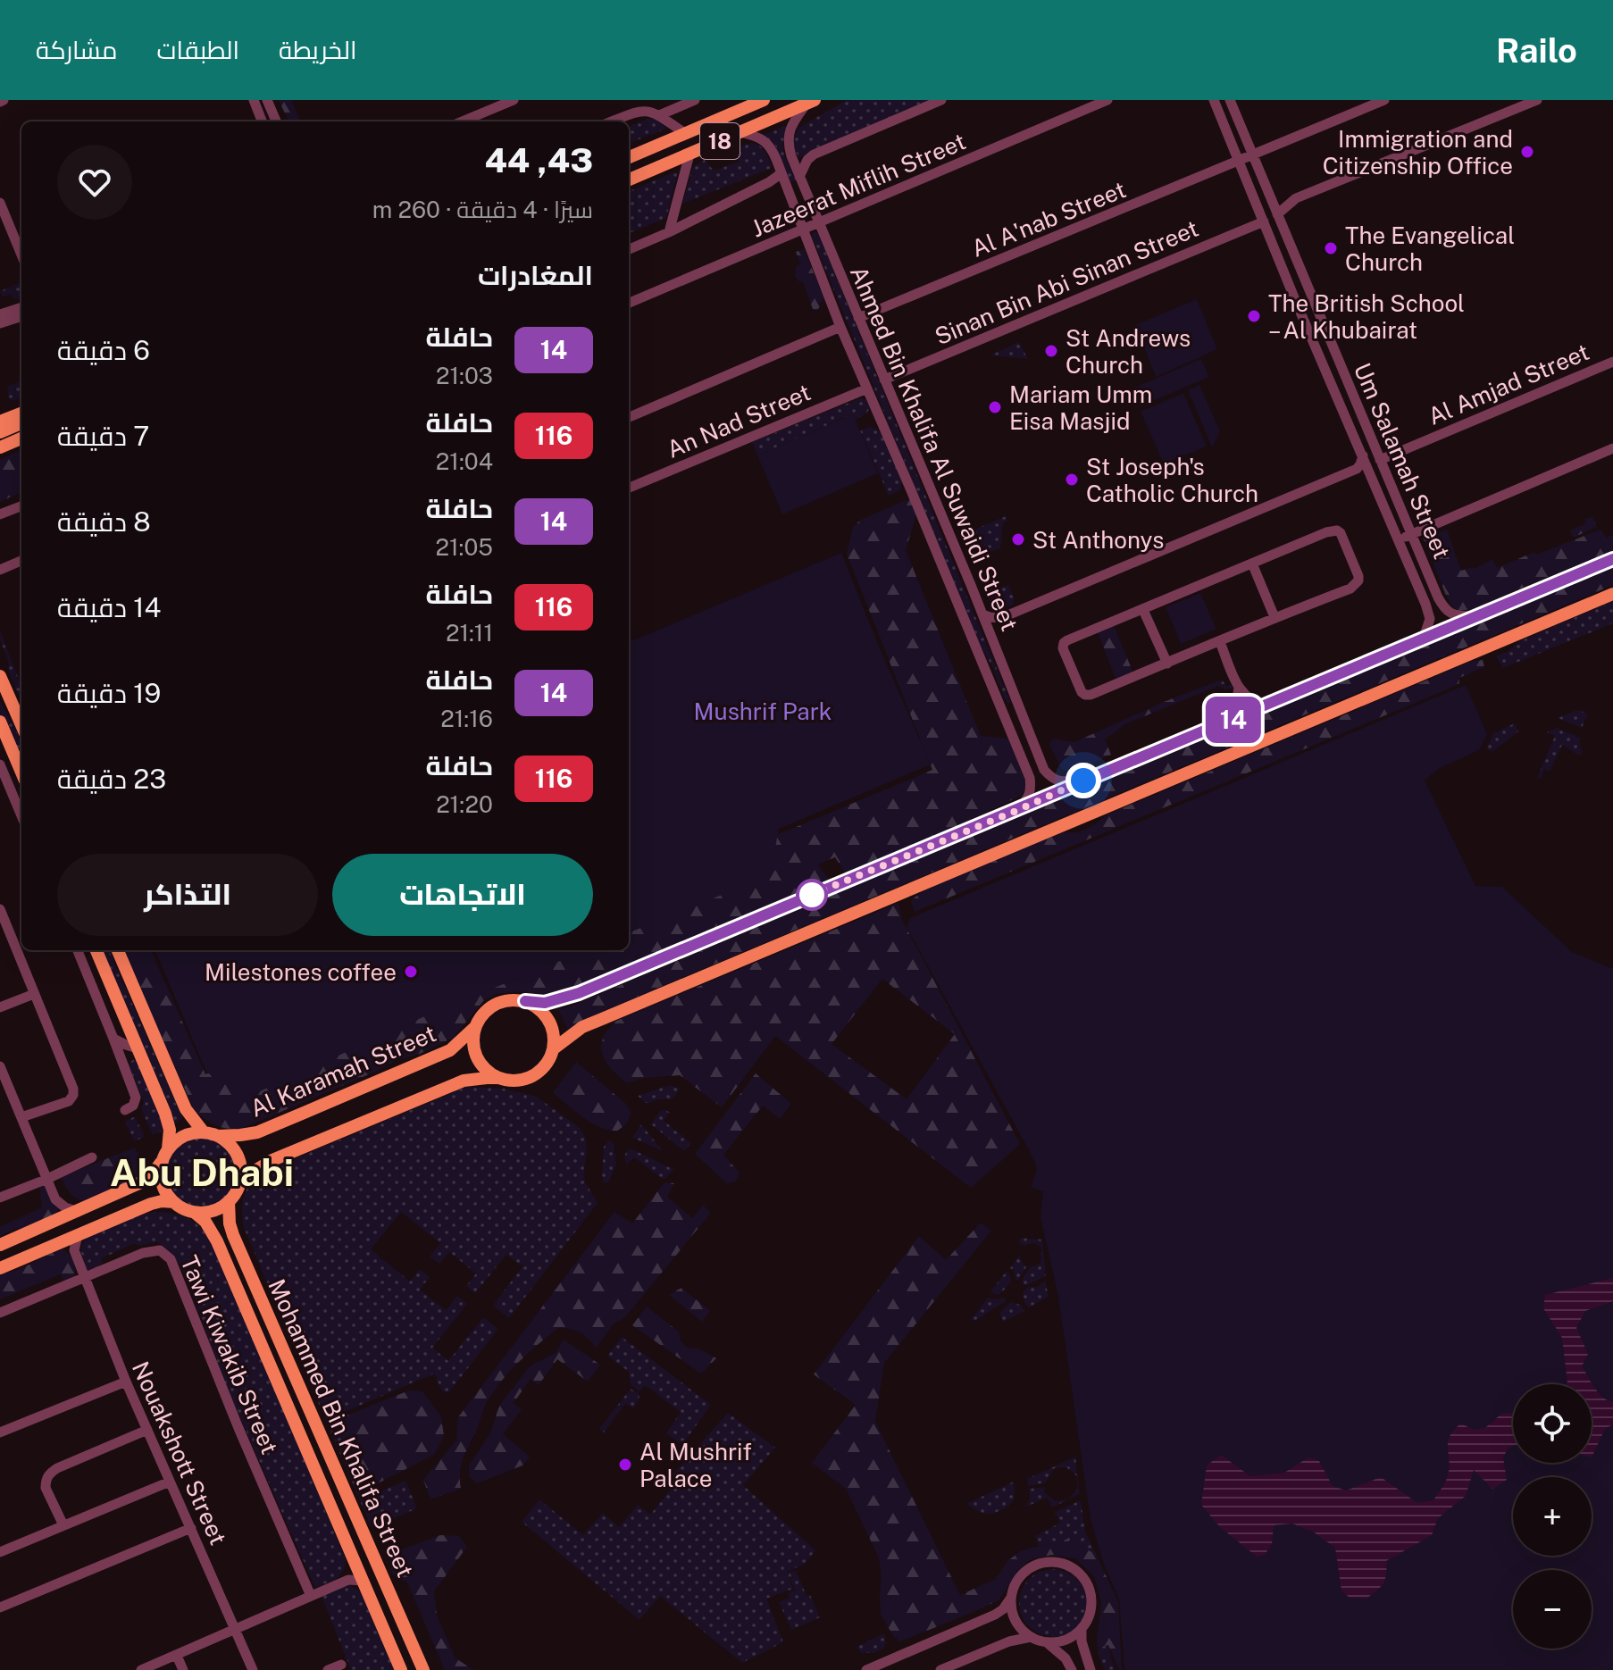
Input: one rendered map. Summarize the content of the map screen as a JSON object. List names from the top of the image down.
{
  "streets": {
    "main road": ["18", "Al Karamah Street", "Mohammed Bin Khalifa Street"],
    "street": [
      "Jazeerat Miflih Street",
      "Al A'nab Street",
      "Sinan Bin Abi Sinan Street",
      "Al Amjad Street",
      "An Nad Street",
      "Ahmed Bin Khalifa Al Suwaidi Street",
      "Um Salamah Street",
      "Tawi Kiwakib Street",
      "Nouakshott Street"
    ]
  },
  "crossings": [
    ["18", "Ahmed Bin Khalifa Al Suwaidi Street"],
    ["Jazeerat Miflih Street", "Ahmed Bin Khalifa Al Suwaidi Street"],
    ["Al A'nab Street", "Ahmed Bin Khalifa Al Suwaidi Street"],
    ["Al A'nab Street", "Um Salamah Street"],
    ["Sinan Bin Abi Sinan Street", "Ahmed Bin Khalifa Al Suwaidi Street"],
    ["Sinan Bin Abi Sinan Street", "Um Salamah Street"],
    ["Al Amjad Street", "Um Salamah Street"],
    ["An Nad Street", "Ahmed Bin Khalifa Al Suwaidi Street"],
    ["Al Karamah Street", "Mohammed Bin Khalifa Street"],
    ["Tawi Kiwakib Street", "Nouakshott Street"]
  ],
  "districts": ["Abu Dhabi"],
  "parks": ["Mushrif Park"],
  "places": [
    "Immigration and Citizenship Office",
    "The Evangelical Church",
    "The British School – Al Khubairat",
    "St Andrews Church",
    "Mariam Umm Eisa Masjid",
    "St Joseph's Catholic Church",
    "St Anthonys",
    "Milestones coffee",
    "Al Mushrif Palace"
  ],
  "lines": ["bus line 14"],
  "page": {
    "header": "Railo",
    "nav": ["الخريطة", "الطبقات", "مشاركة"],
    "on_map": "14",
    "heading": [
      ["43, 44", "سيرًا · 4 دقيقة · 260 m"],
      "المغادرات"
    ],
    "list": [
      {
        "mark": "14",
        "name": "حافلة",
        "note": "21:03",
        "value": "6 دقيقة"
      },
      {
        "mark": "116",
        "name": "حافلة",
        "note": "21:04",
        "value": "7 دقيقة"
      },
      {
        "mark": "14",
        "name": "حافلة",
        "note": "21:05",
        "value": "8 دقيقة"
      },
      {
        "mark": "116",
        "name": "حافلة",
        "note": "21:11",
        "value": "14 دقيقة"
      },
      {
        "mark": "14",
        "name": "حافلة",
        "note": "21:16",
        "value": "19 دقيقة"
      },
      {
        "mark": "116",
        "name": "حافلة",
        "note": "21:20",
        "value": "23 دقيقة"
      }
    ],
    "buttons": ["الاتجاهات", "التذاكر"],
    "map_buttons": ["+", "−"]
  }
}
